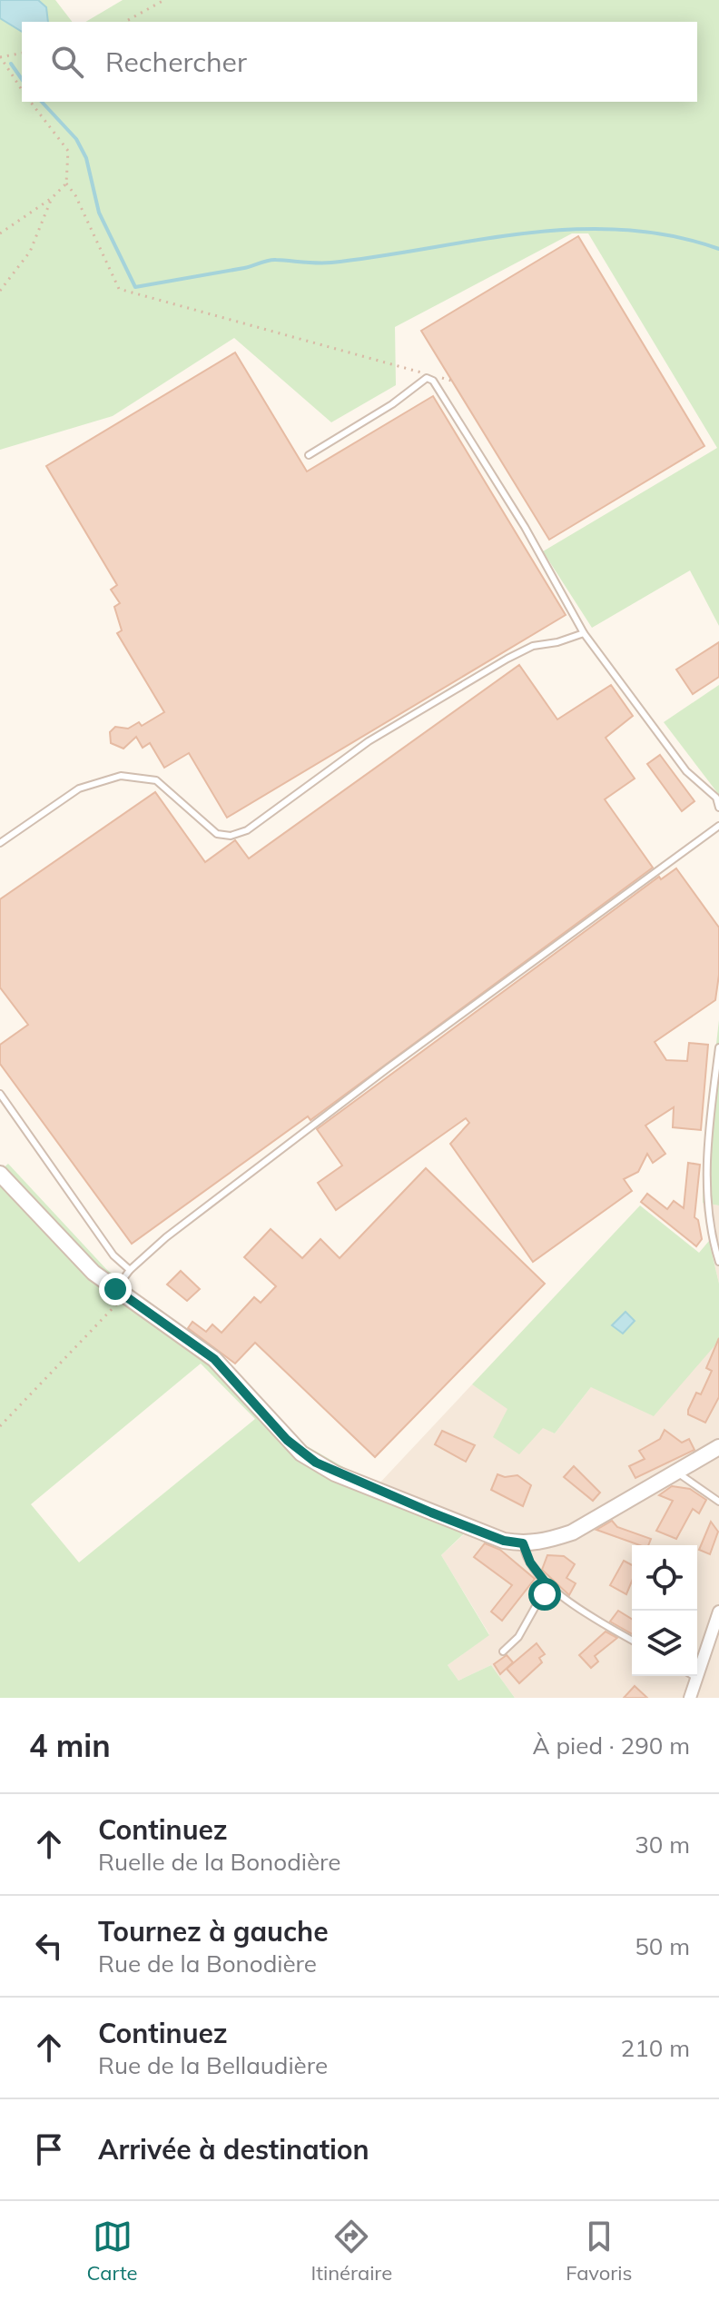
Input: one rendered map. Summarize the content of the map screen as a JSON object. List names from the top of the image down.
{
  "page": {
    "search": "Rechercher",
    "heading": ["4 min", "À pied · 290 m"],
    "list": [
      ["Continuez", "Ruelle de la Bonodière", "30 m"],
      ["Tournez à gauche", "Rue de la Bonodière", "50 m"],
      ["Continuez", "Rue de la Bellaudière", "210 m"],
      "Arrivée à destination"
    ],
    "nav": ["Carte", "Itinéraire", "Favoris"]
  }
}
